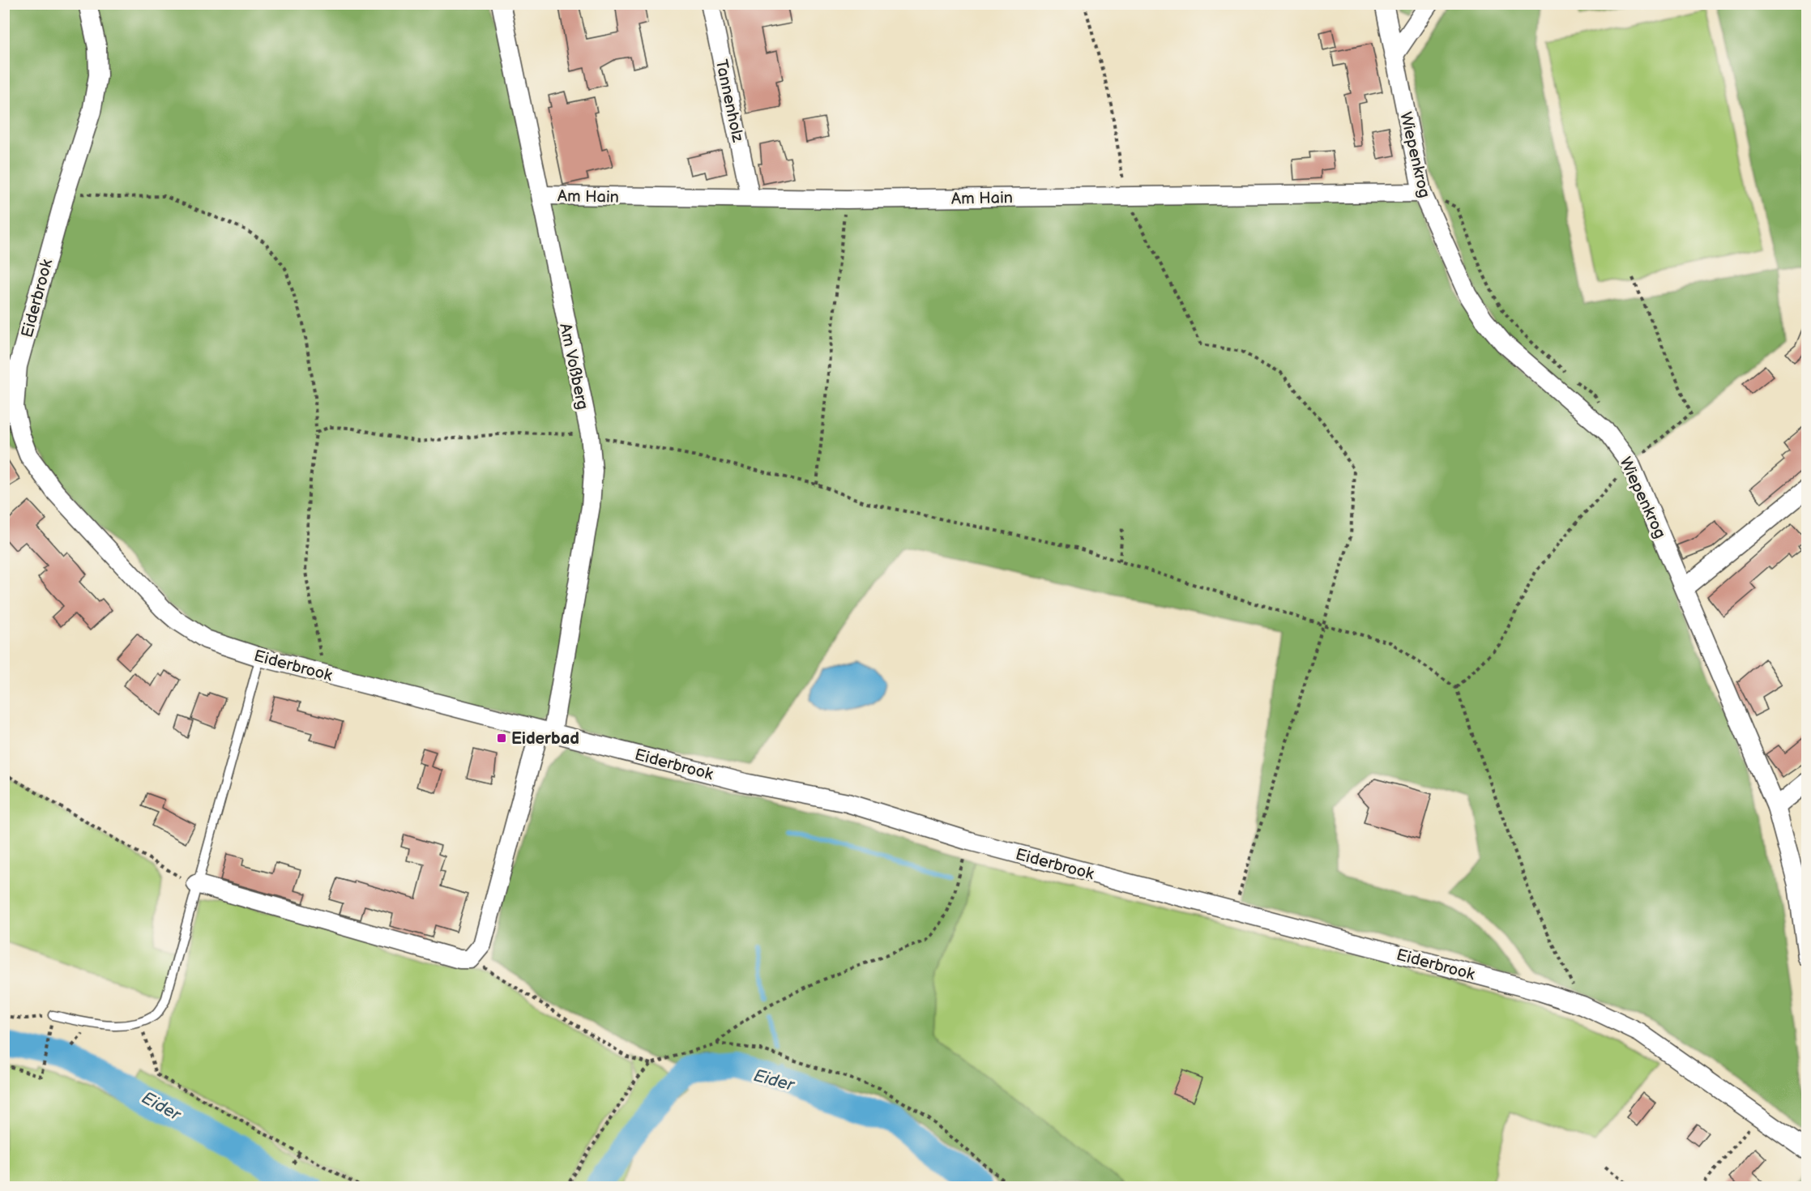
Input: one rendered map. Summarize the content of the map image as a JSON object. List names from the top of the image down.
{
  "streets": {
    "street": [
      "Tannenholz",
      "Wiepenkrog",
      "Am Hain",
      "Eiderbrook",
      "Am Voßberg"
    ]
  },
  "crossings": [
    ["Tannenholz", "Am Hain"],
    ["Wiepenkrog", "Am Hain"],
    ["Am Hain", "Am Voßberg"],
    ["Eiderbrook", "Am Voßberg"]
  ],
  "water": ["Eider"],
  "places": {
    "transit": ["Eiderbad"]
  }
}
